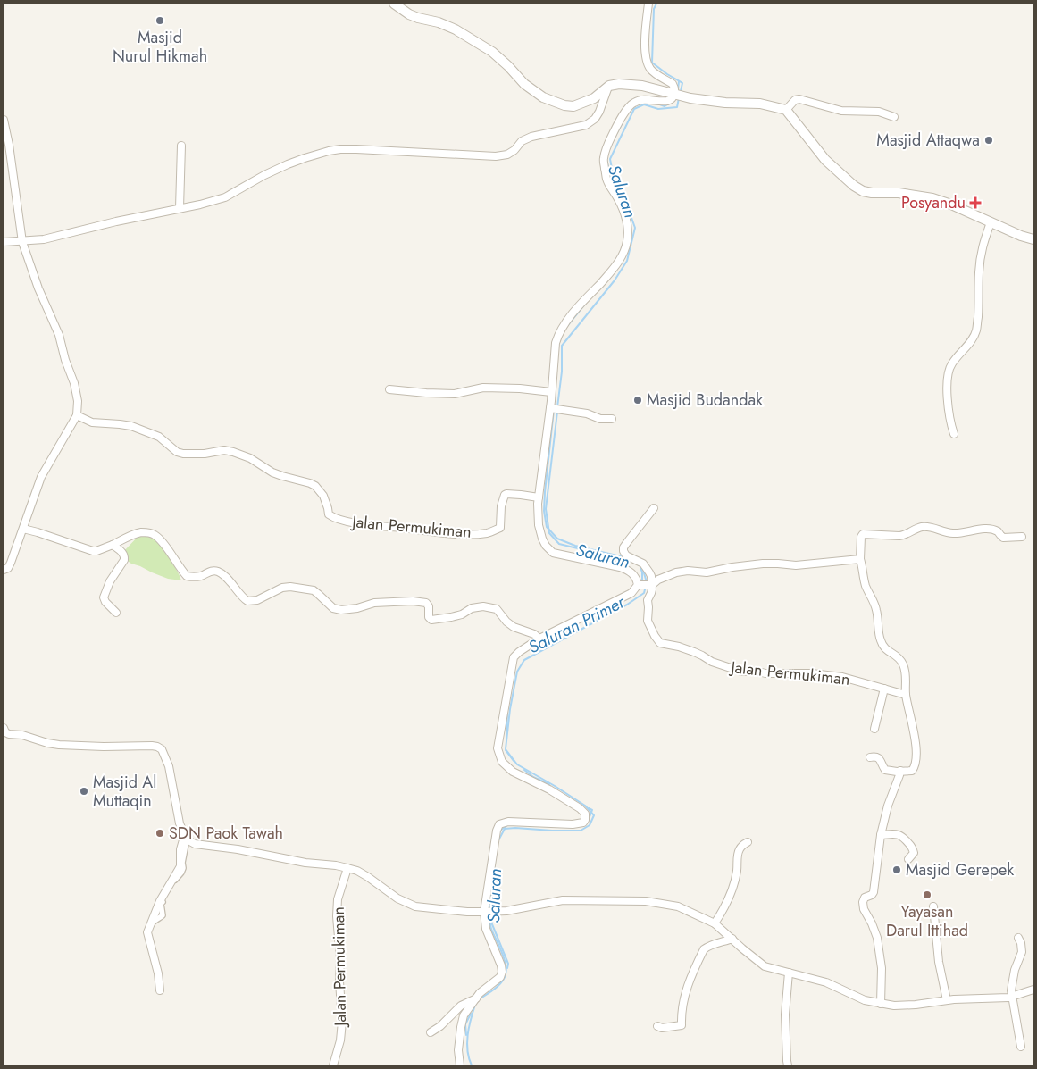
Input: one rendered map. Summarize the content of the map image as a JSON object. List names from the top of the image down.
{
  "streets": {
    "street": ["Jalan Permukiman"]
  },
  "water": ["Saluran", "Saluran Primer"],
  "places": {
    "other": [
      "Masjid Nurul Hikmah",
      "Masjid Attaqwa",
      "Masjid Budandak",
      "Masjid Al Muttaqin",
      "SDN Paok Tawah",
      "Masjid Gerepek",
      "Yayasan Darul Ittihad"
    ],
    "health": ["Posyandu"]
  }
}
